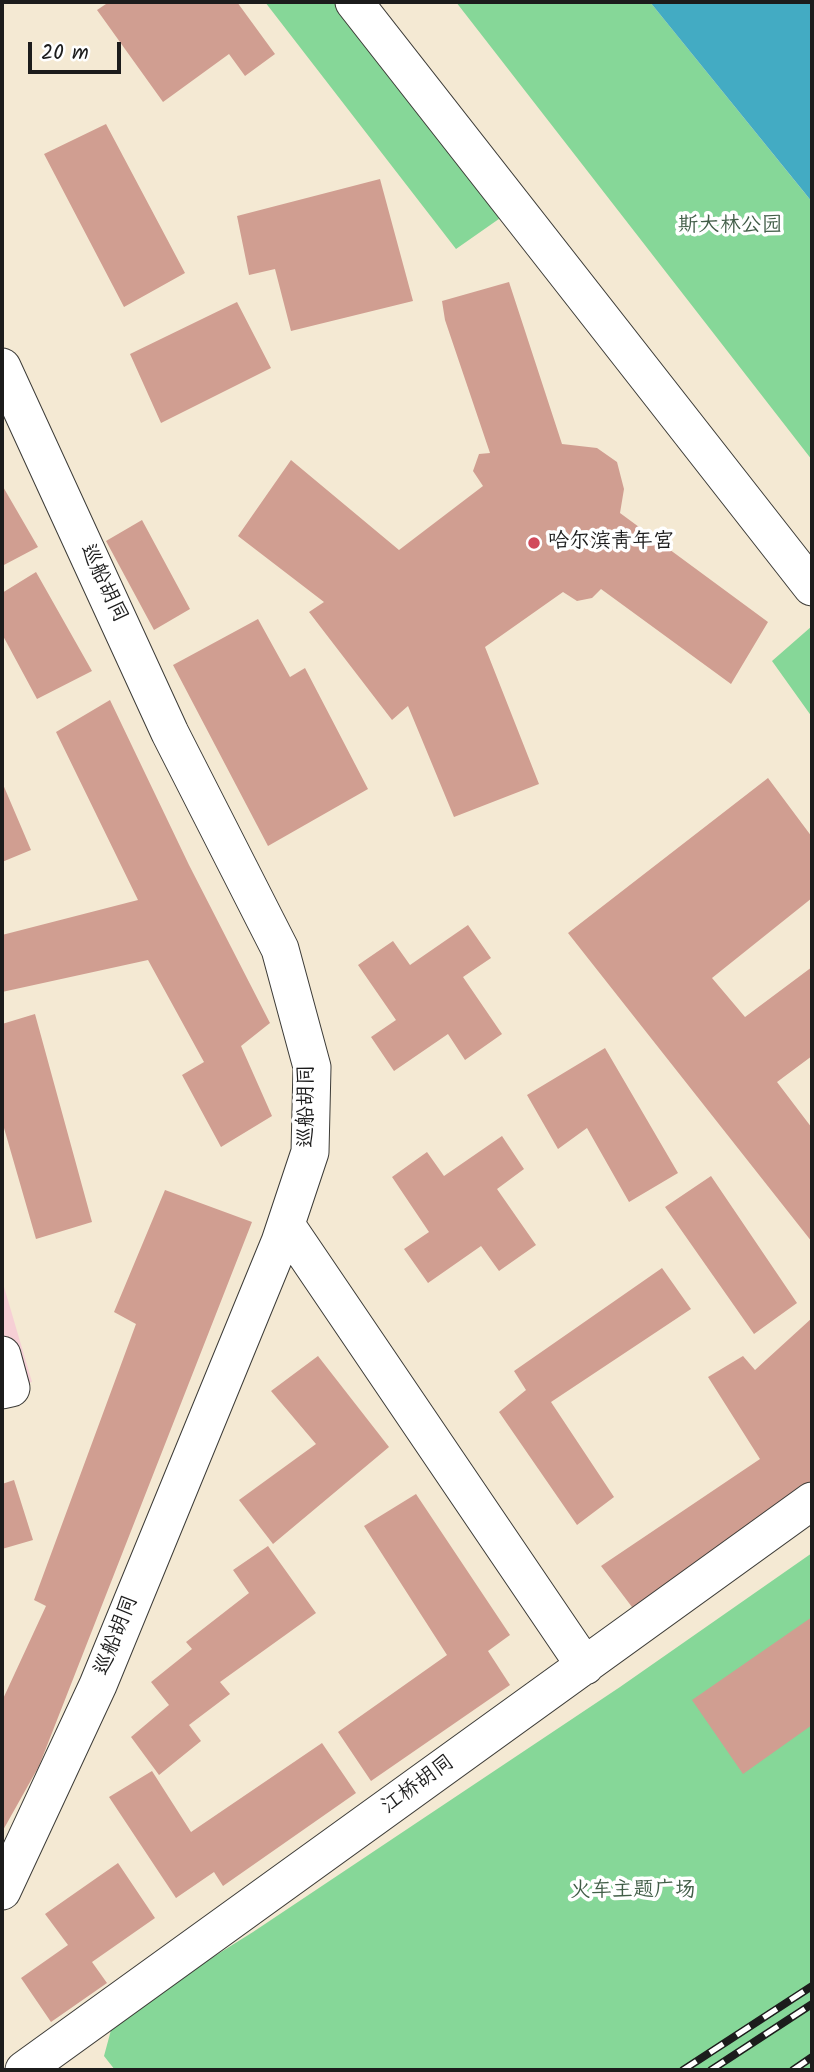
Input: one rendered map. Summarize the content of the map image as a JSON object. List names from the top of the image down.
{
  "streets": {
    "street": ["巡船胡同", "江桥胡同"]
  },
  "parks": ["斯大林公园", "火车主题广场"],
  "places": ["哈尔滨青年宫"],
  "scale_bar": "20 m"
}
